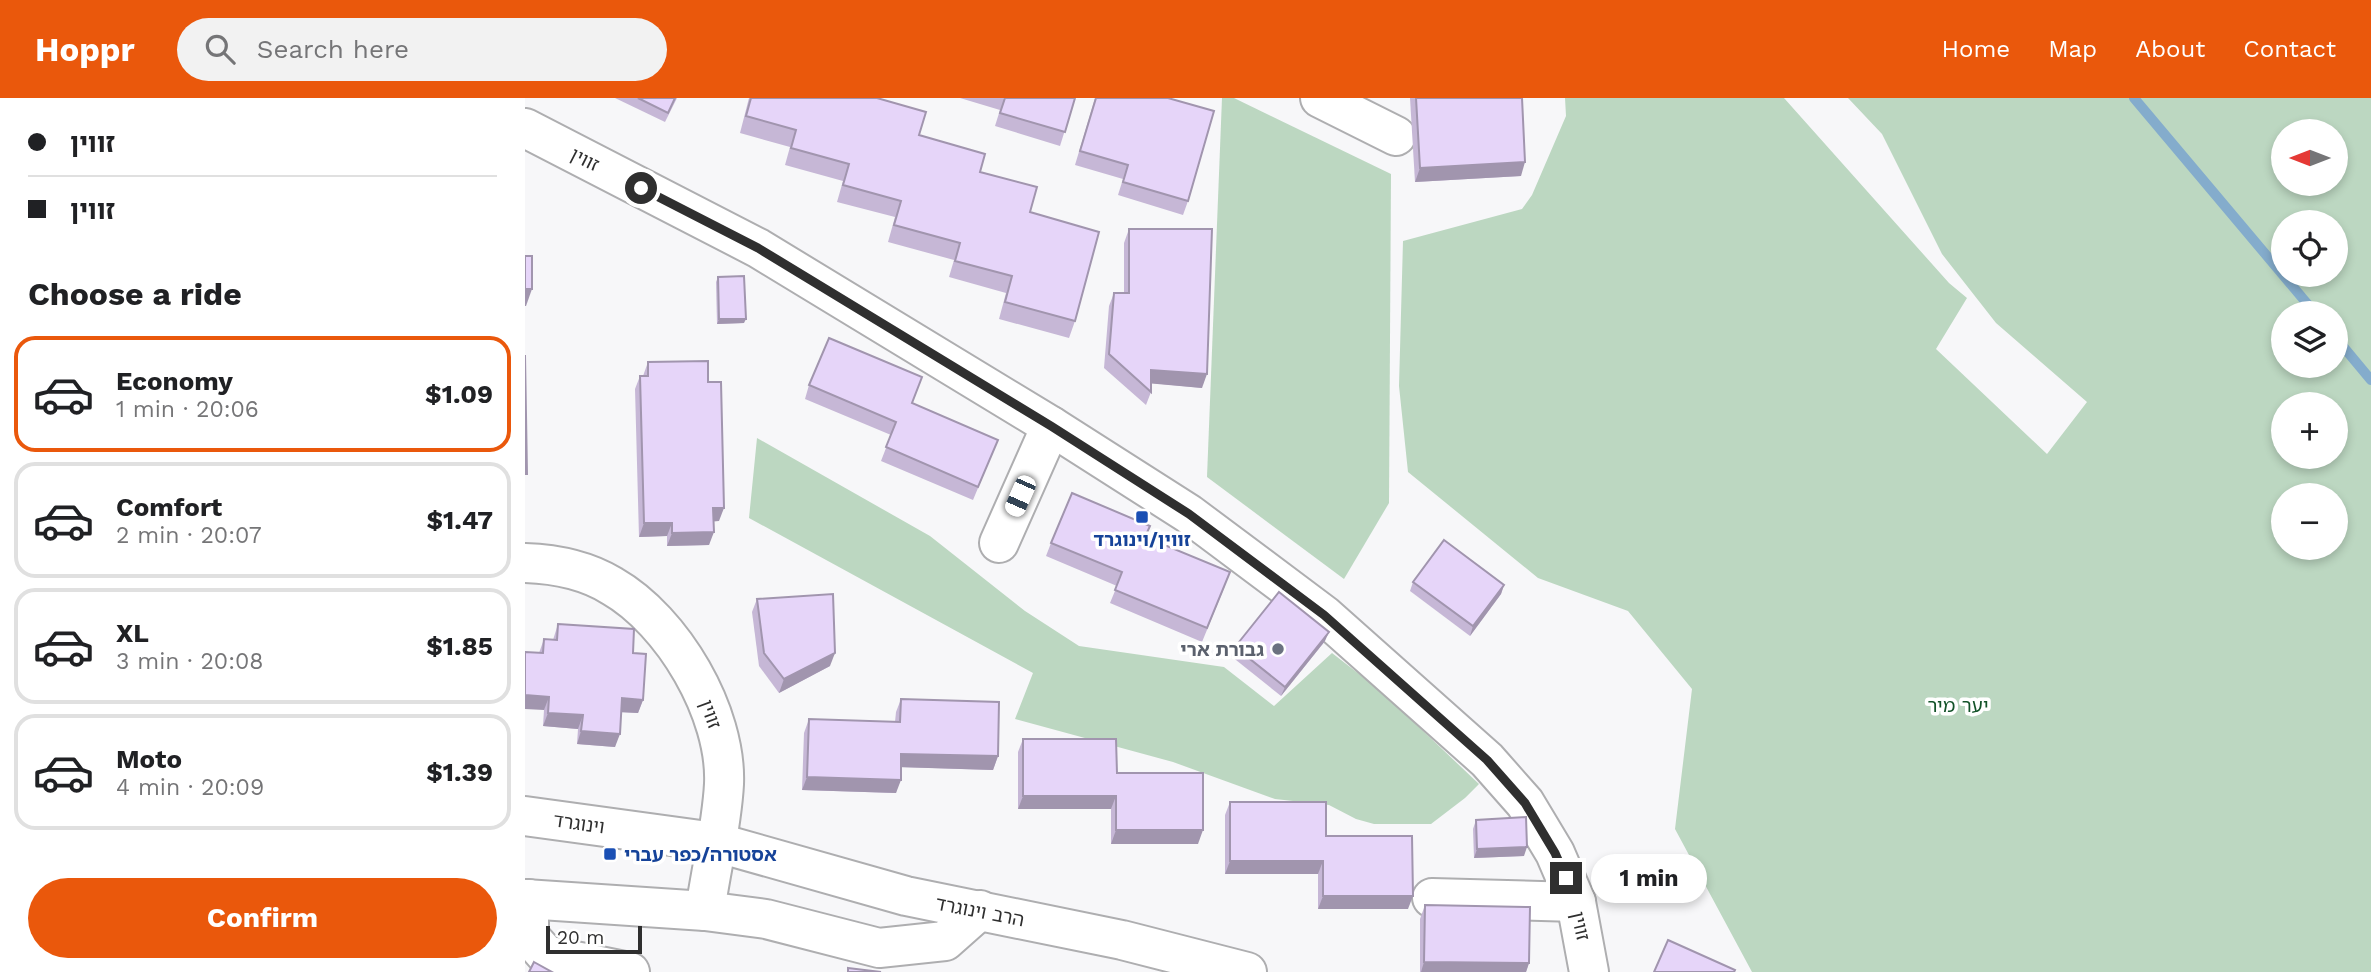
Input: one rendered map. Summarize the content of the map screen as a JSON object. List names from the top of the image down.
{
  "streets": {
    "street": ["זווין", "וינוגרד", "הרב וינוגרד"]
  },
  "crossings": [
    ["זווין", "וינוגרד"],
    ["זווין", "הרב וינוגרד"],
    ["וינוגרד", "הרב וינוגרד"]
  ],
  "parks": ["יער מיר"],
  "places": {
    "transit": ["זווין/וינוגרד", "אסטורה/כפר עברי"],
    "other": ["גבורת ארי"]
  },
  "scale_bar": "20 m",
  "north": "left",
  "page": {
    "header": "Hoppr",
    "search": "Search here",
    "nav": [
      "Home",
      "Map",
      "About",
      "Contact"
    ],
    "banner": ["זווין", "זווין"],
    "map_buttons": ["+", "−"],
    "heading": "Choose a ride",
    "list": [
      {
        "name": "Economy",
        "note": "1 min · 20:06",
        "value": "$1.09"
      },
      {
        "name": "Comfort",
        "note": "2 min · 20:07",
        "value": "$1.47"
      },
      {
        "name": "XL",
        "note": "3 min · 20:08",
        "value": "$1.85"
      },
      {
        "name": "Moto",
        "note": "4 min · 20:09",
        "value": "$1.39"
      }
    ],
    "bubble": "1 min",
    "buttons": "Confirm",
    "scale": "20 m"
  }
}
